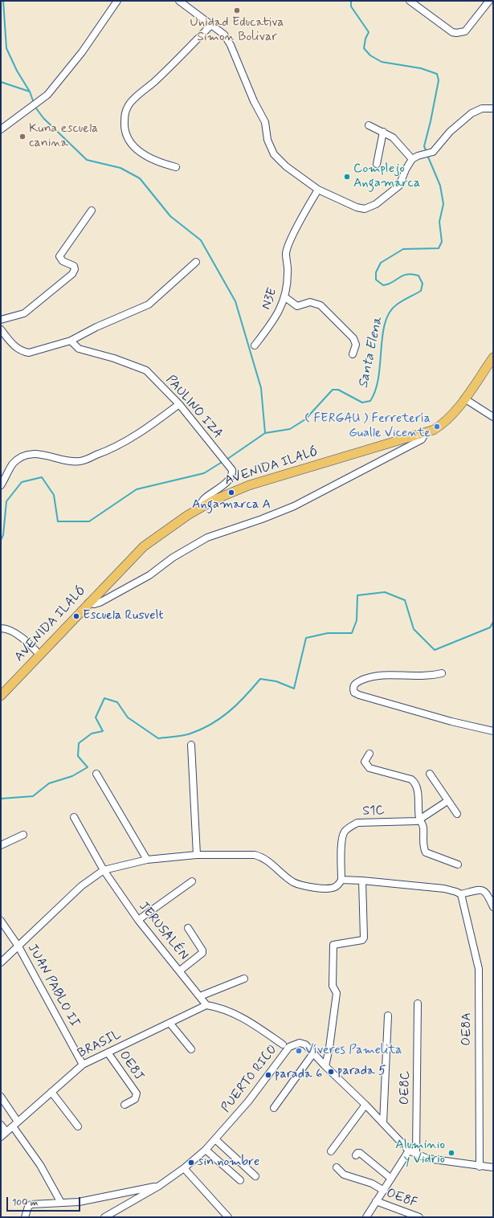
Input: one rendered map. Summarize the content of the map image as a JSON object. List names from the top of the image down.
{
  "streets": {
    "main road": ["AVENIDA ILALÓ"],
    "street": [
      "N3E",
      "PAULINO IZA",
      "S1C",
      "JERUSALÉN",
      "JUAN PABLO II",
      "OE8A",
      "BRASIL",
      "OE8J",
      "PUERTO RICO",
      "OE8C",
      "OE8F"
    ]
  },
  "crossings": [
    ["PAULINO IZA", "AVENIDA ILALÓ"],
    ["JERUSALÉN", "BRASIL"],
    ["JUAN PABLO II", "BRASIL"],
    ["OE8A", "PUERTO RICO"],
    ["BRASIL", "OE8J"],
    ["PUERTO RICO", "OE8C"]
  ],
  "water": ["Santa Elena"],
  "places": [
    "Unidad Educativa Simon Bolivar",
    "Kuna escuela canina",
    "Complejo Angamarca",
    "( FERGAU ) Ferretería Gualle Vicente",
    "Angamarca A",
    "Escuela Rusvelt",
    "Víveres Pamelita",
    "parada 5",
    "parada 6",
    "Aluminio y Vidrio",
    "sin nombre"
  ],
  "scale_bar": "100 m"
}
